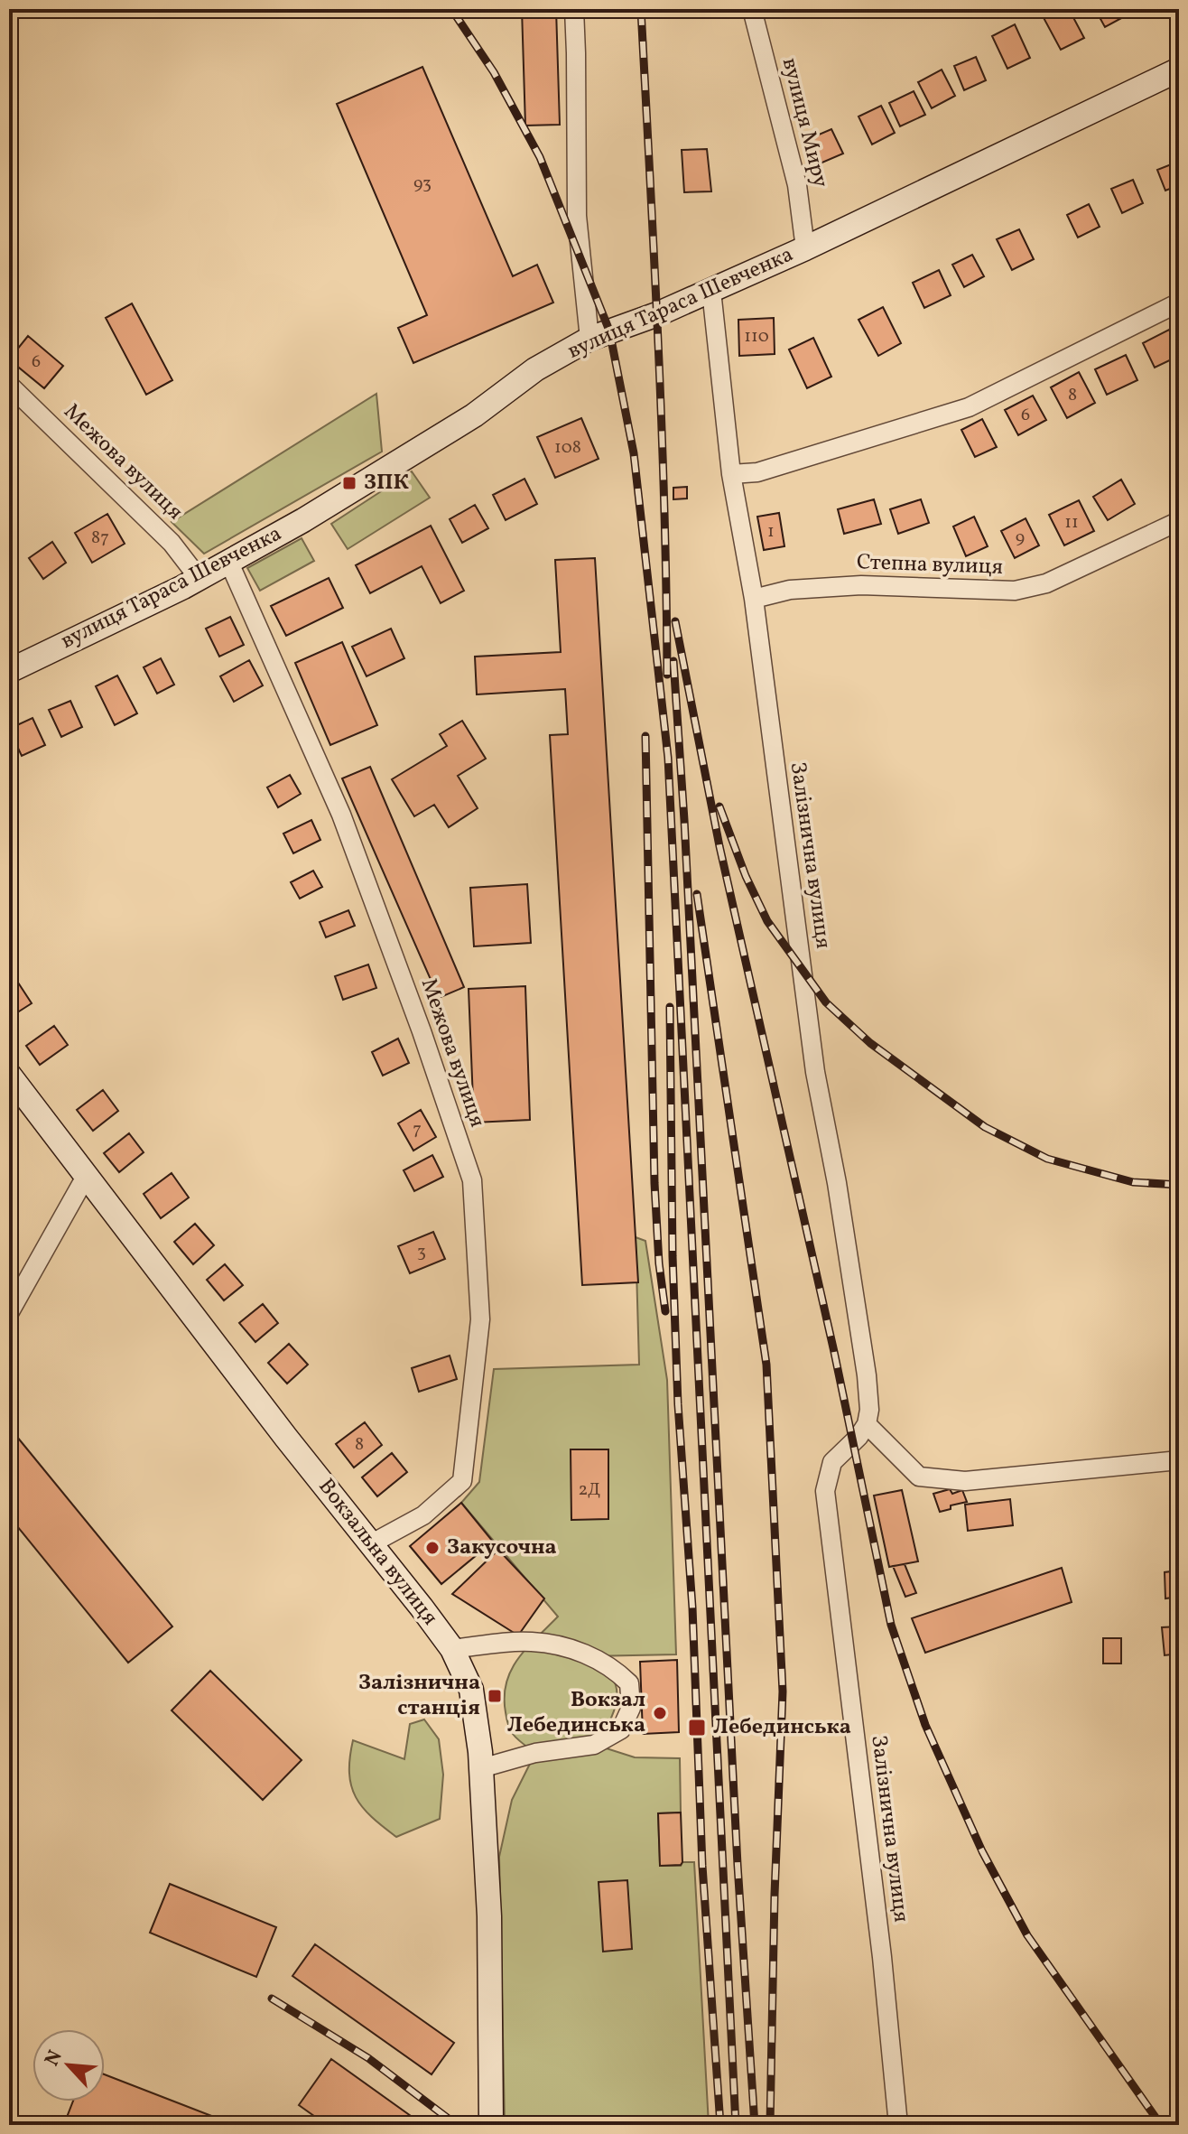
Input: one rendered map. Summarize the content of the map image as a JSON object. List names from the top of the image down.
{
  "streets": {
    "street": [
      "вулиця Миру",
      "вулиця Тараса Шевченка",
      "Межова вулиця",
      "Степна вулиця",
      "Залізнична вулиця",
      "Вокзальна вулиця"
    ]
  },
  "crossings": [
    ["вулиця Миру", "вулиця Тараса Шевченка"],
    ["вулиця Тараса Шевченка", "Межова вулиця"],
    ["вулиця Тараса Шевченка", "Залізнична вулиця"],
    ["Межова вулиця", "Вокзальна вулиця"],
    ["Степна вулиця", "Залізнична вулиця"]
  ],
  "places": {
    "transit": ["ЗПК", "Залізнична станція", "Лебединська"],
    "other": ["Закусочна", "Вокзал Лебединська"]
  },
  "house_numbers": [
    "93",
    "110",
    "6",
    "8",
    "6",
    "108",
    "11",
    "1",
    "87",
    "9",
    "7",
    "3",
    "8",
    "2Д"
  ],
  "north": "top left"
}
